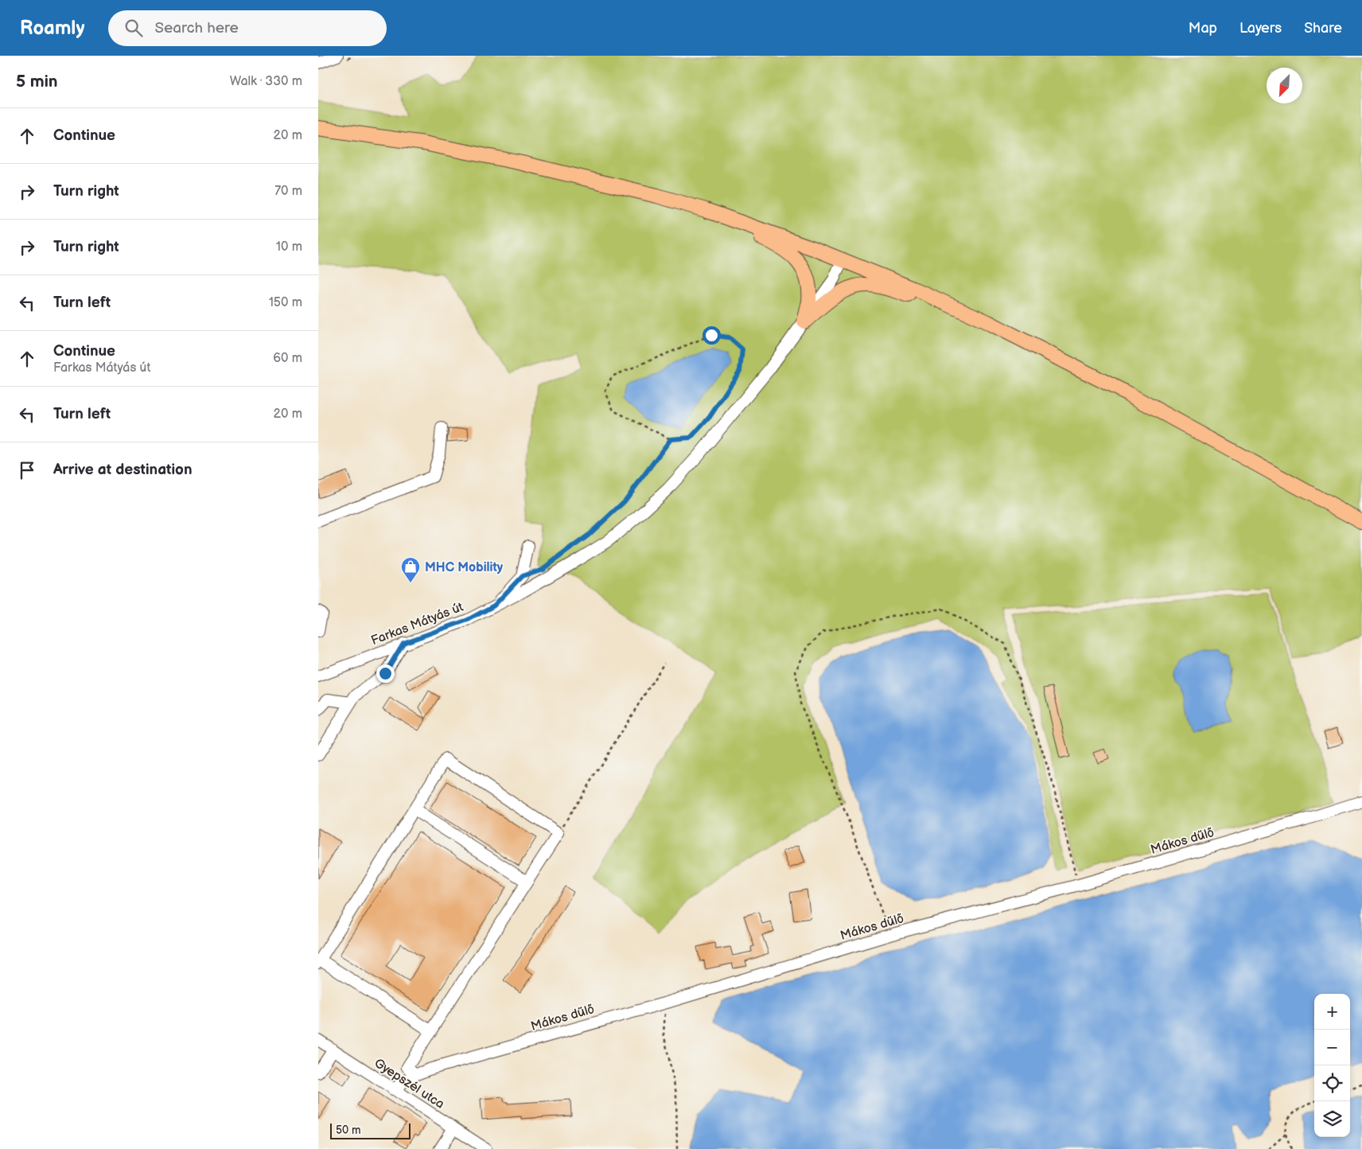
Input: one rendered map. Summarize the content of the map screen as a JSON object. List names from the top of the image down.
{
  "streets": {
    "street": ["Farkas Mátyás út", "Mákos dűlő", "Gyepszél utca"]
  },
  "crossings": [
    ["Mákos dűlő", "Gyepszél utca"]
  ],
  "places": {
    "shop": ["MHC Mobility"]
  },
  "scale_bar": "50 m",
  "north": "bottom left",
  "page": {
    "header": "Roamly",
    "search": "Search here",
    "nav": ["Map", "Layers", "Share"],
    "heading": ["5 min", "Walk · 330 m"],
    "list": [
      ["Continue", "20 m"],
      ["Turn right", "70 m"],
      ["Turn right", "10 m"],
      ["Turn left", "150 m"],
      ["Continue", "Farkas Mátyás út", "60 m"],
      ["Turn left", "20 m"],
      "Arrive at destination"
    ],
    "map_buttons": ["+", "−"],
    "scale": "50 m"
  }
}
